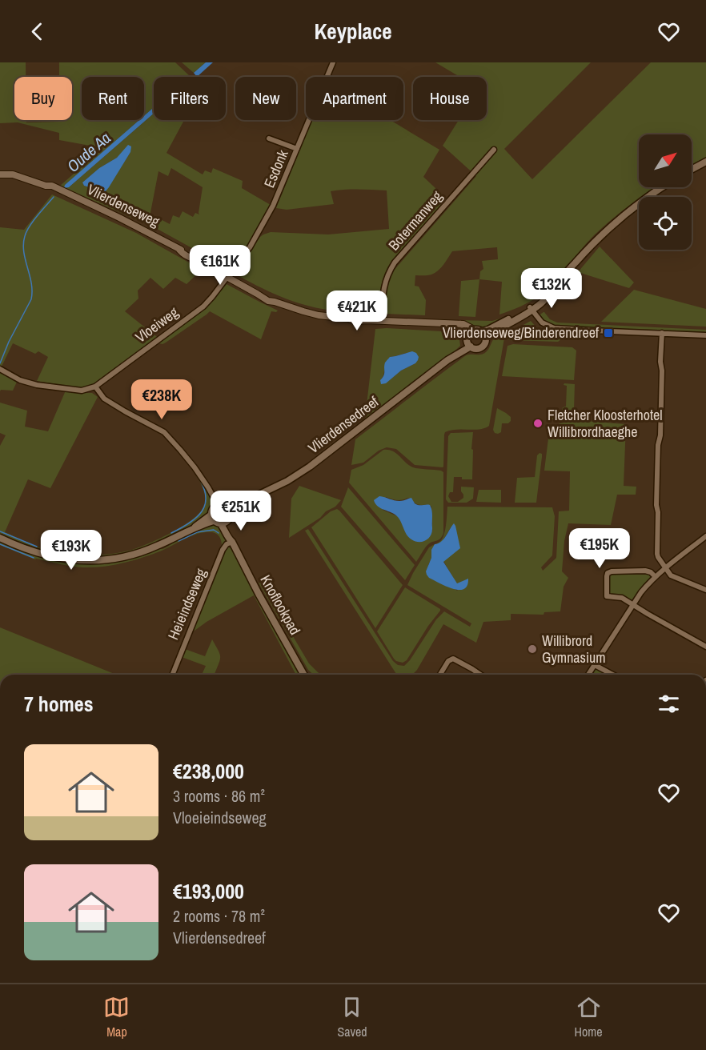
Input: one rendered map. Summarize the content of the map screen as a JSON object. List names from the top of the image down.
{
  "streets": {
    "main road": ["Vlierdensedreef", "Knoflookpad"],
    "street": [
      "Esdonk",
      "Vlierdenseweg",
      "Botermanweg",
      "Vloeiweg",
      "Heieindseweg"
    ]
  },
  "crossings": [
    ["Esdonk", "Vlierdenseweg"],
    ["Esdonk", "Vloeiweg"],
    ["Vlierdenseweg", "Botermanweg"],
    ["Vlierdenseweg", "Vloeiweg"],
    ["Vlierdenseweg", "Vlierdensedreef"],
    ["Heieindseweg", "Knoflookpad"]
  ],
  "water": ["Oude Aa"],
  "places": {
    "transit": ["Vlierdenseweg/Binderendreef"],
    "other": ["Fletcher Kloosterhotel Willibrordhaeghe", "Willibrord Gymnasium"]
  },
  "north": "top right",
  "page": {
    "header": "Keyplace",
    "chip": [
      "Buy",
      "Rent",
      "Filters",
      "New",
      "Apartment",
      "House"
    ],
    "price": [
      "€161K",
      "€132K",
      "€421K",
      "€238K",
      "€251K",
      "€195K",
      "€193K"
    ],
    "heading": "7 homes",
    "list": [
      {
        "name": "€238,000",
        "note": "3 rooms · 86 m² · Vloeieindseweg"
      },
      {
        "name": "€193,000",
        "note": "2 rooms · 78 m² · Vlierdensedreef"
      }
    ],
    "tabs": ["Map", "Saved", "Home"]
  }
}
